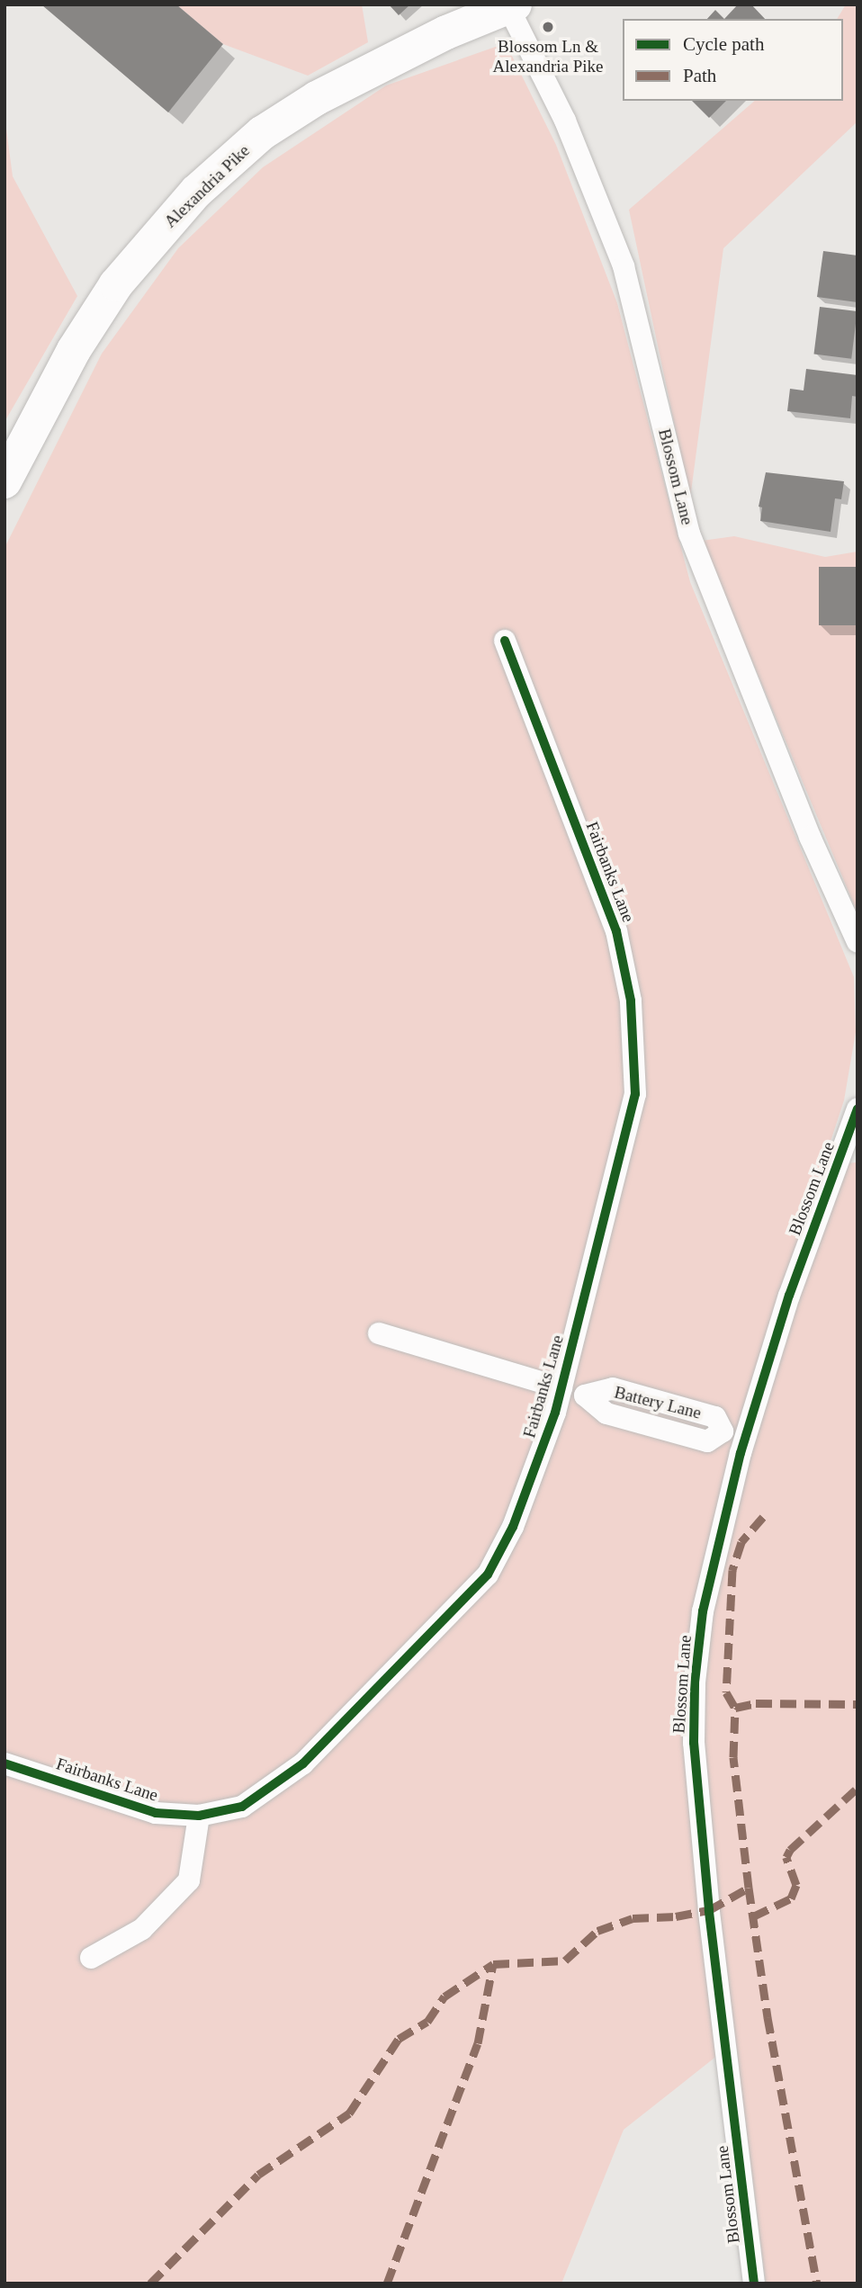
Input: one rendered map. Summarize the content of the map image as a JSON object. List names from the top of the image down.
{
  "streets": {
    "main road": ["Alexandria Pike"],
    "street": ["Blossom Lane", "Fairbanks Lane", "Battery Lane"]
  },
  "crossings": [
    ["Alexandria Pike", "Blossom Lane"]
  ],
  "places": ["Blossom Ln & Alexandria Pike"],
  "legend": ["Cycle path", "Path"]
}
